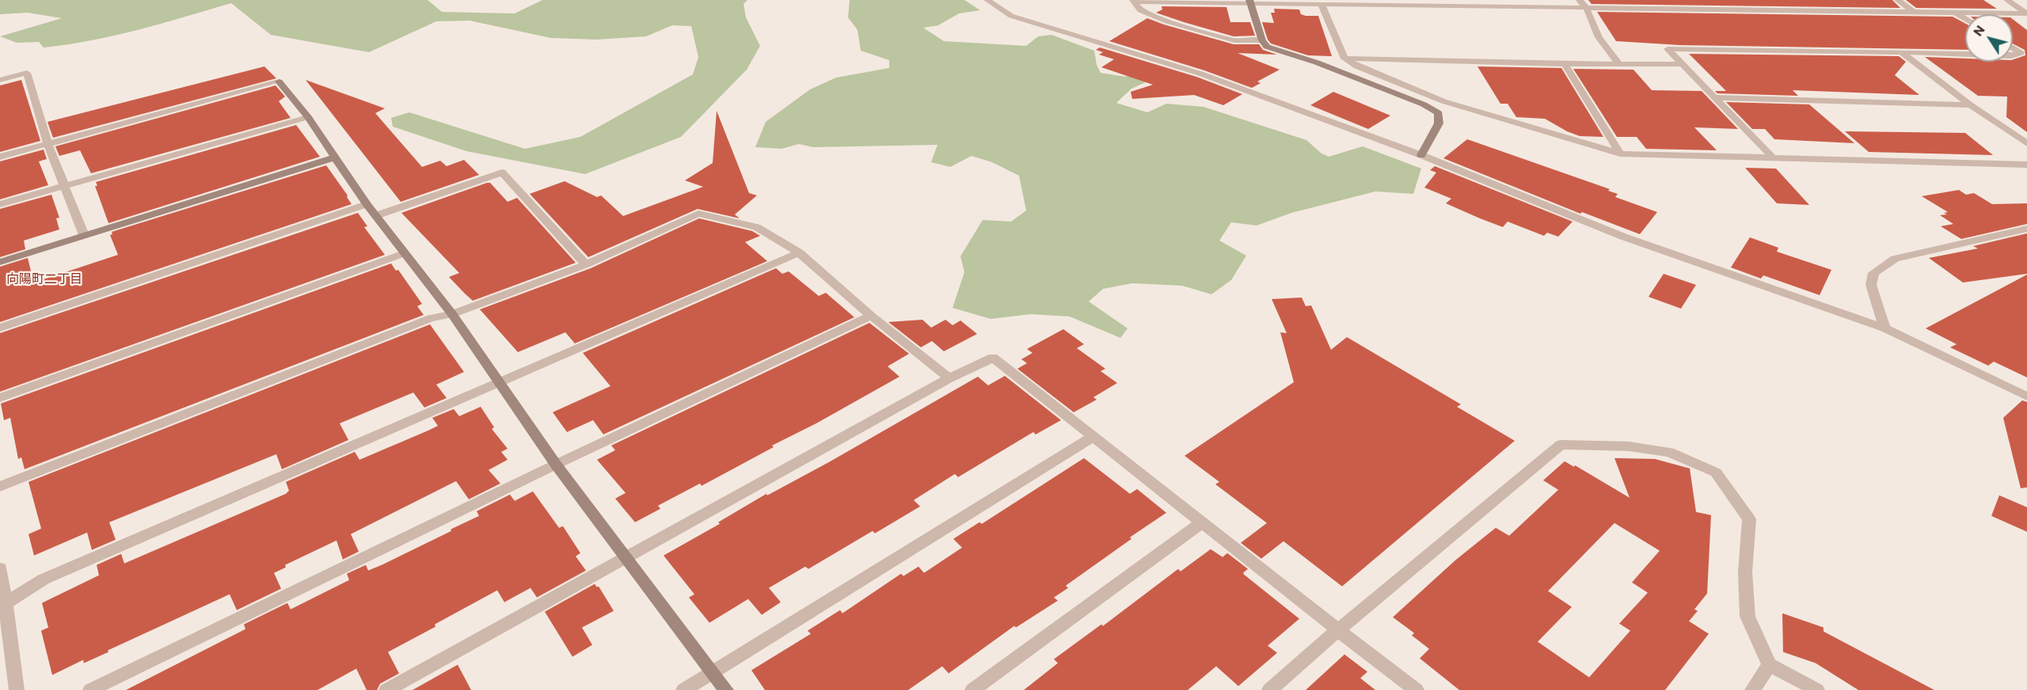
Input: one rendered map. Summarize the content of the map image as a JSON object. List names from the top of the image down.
{
  "districts": ["向陽町二丁目"],
  "north": "top left"
}
